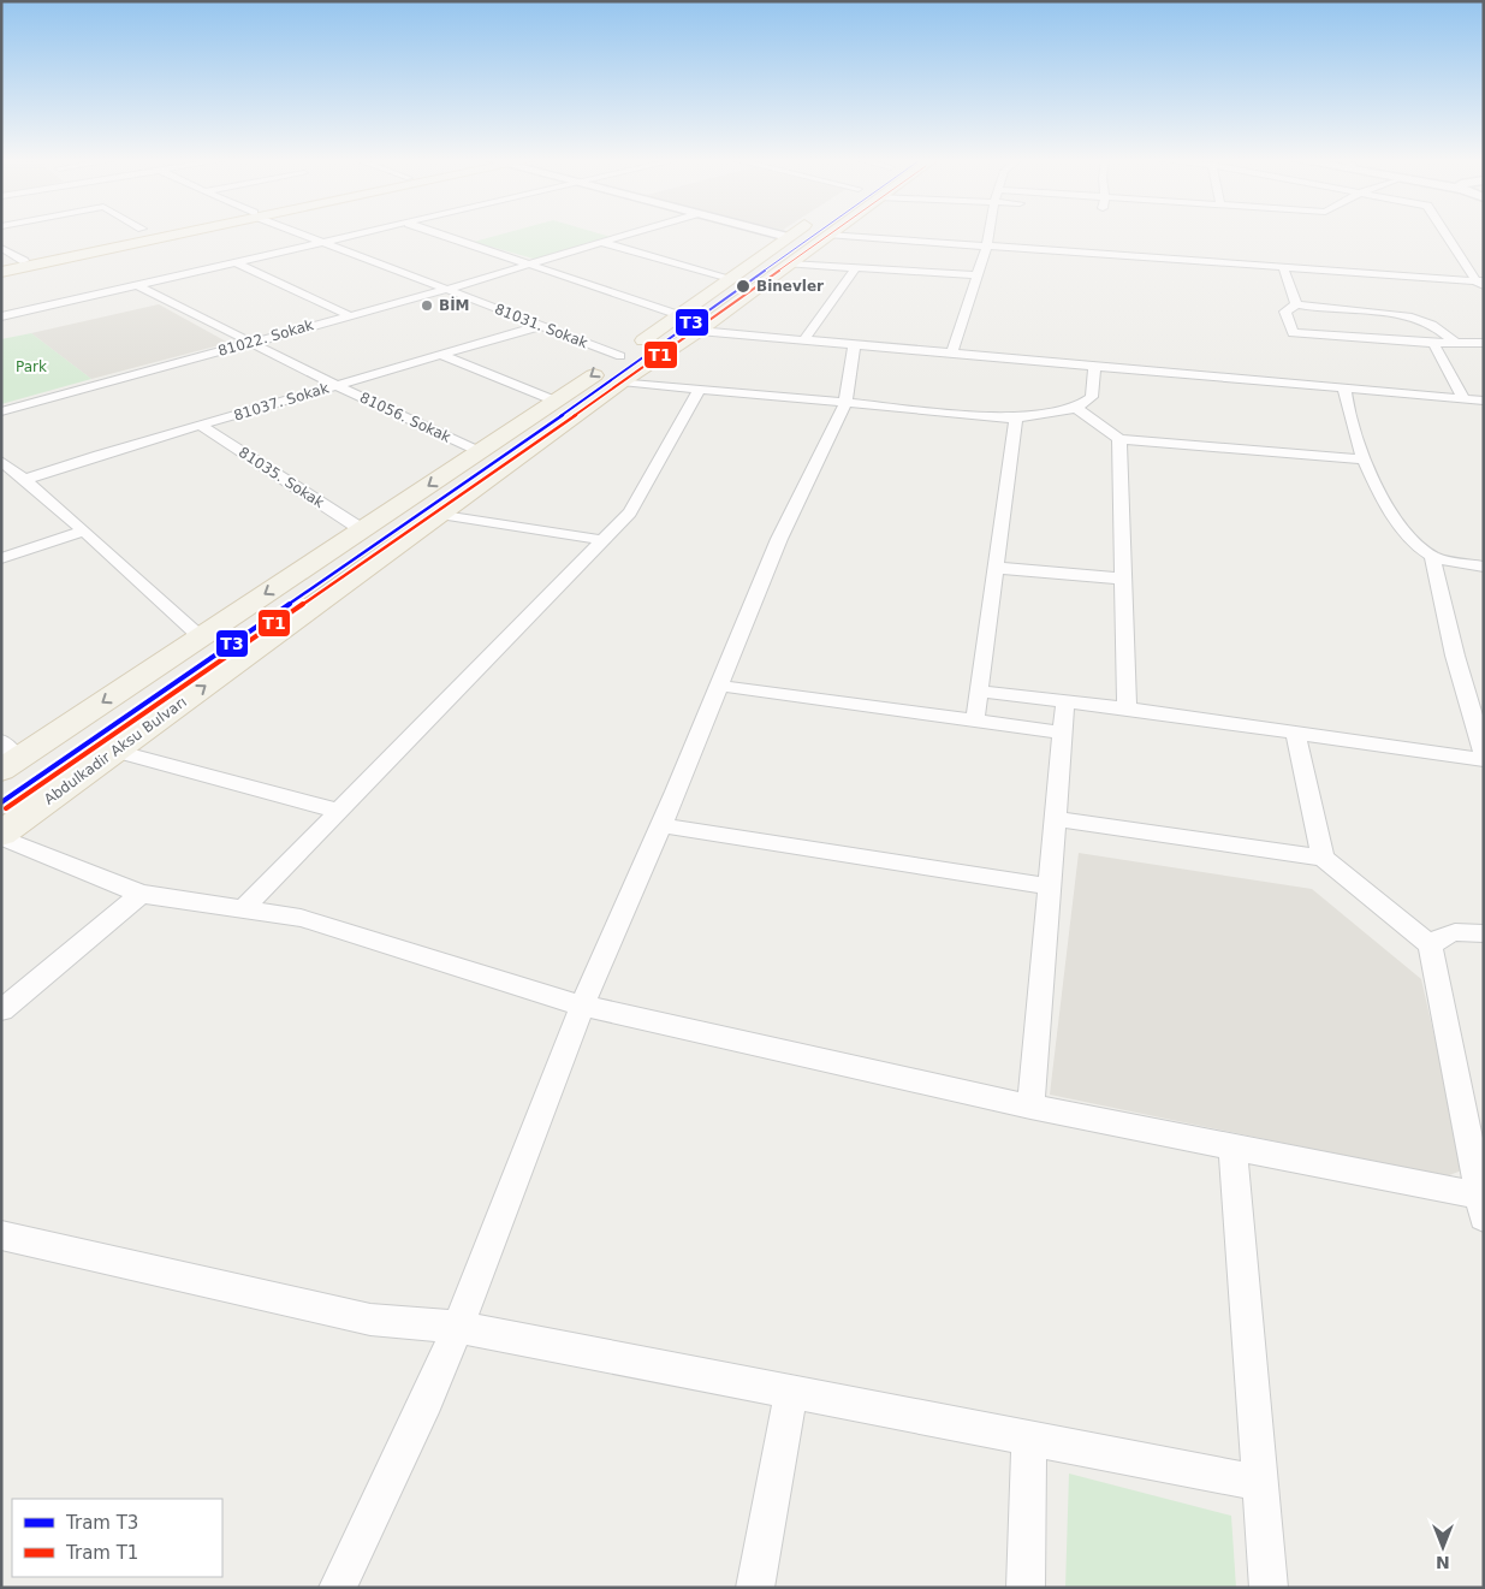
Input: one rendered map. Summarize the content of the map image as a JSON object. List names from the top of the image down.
{
  "streets": {
    "main road": ["Abdulkadir Aksu Bulvarı"],
    "street": [
      "81031. Sokak",
      "81022. Sokak",
      "81037. Sokak",
      "81056. Sokak",
      "81035. Sokak"
    ]
  },
  "crossings": [
    ["81031. Sokak", "81022. Sokak"],
    ["81031. Sokak", "81037. Sokak"],
    ["81022. Sokak", "81056. Sokak"],
    ["81037. Sokak", "81056. Sokak"],
    ["81037. Sokak", "81035. Sokak"]
  ],
  "parks": ["Park"],
  "places": ["Binevler", "BİM"],
  "lines": ["tram line T3", "tram line T1"],
  "legend": ["Tram T3", "Tram T1"],
  "north": "bottom"
}
